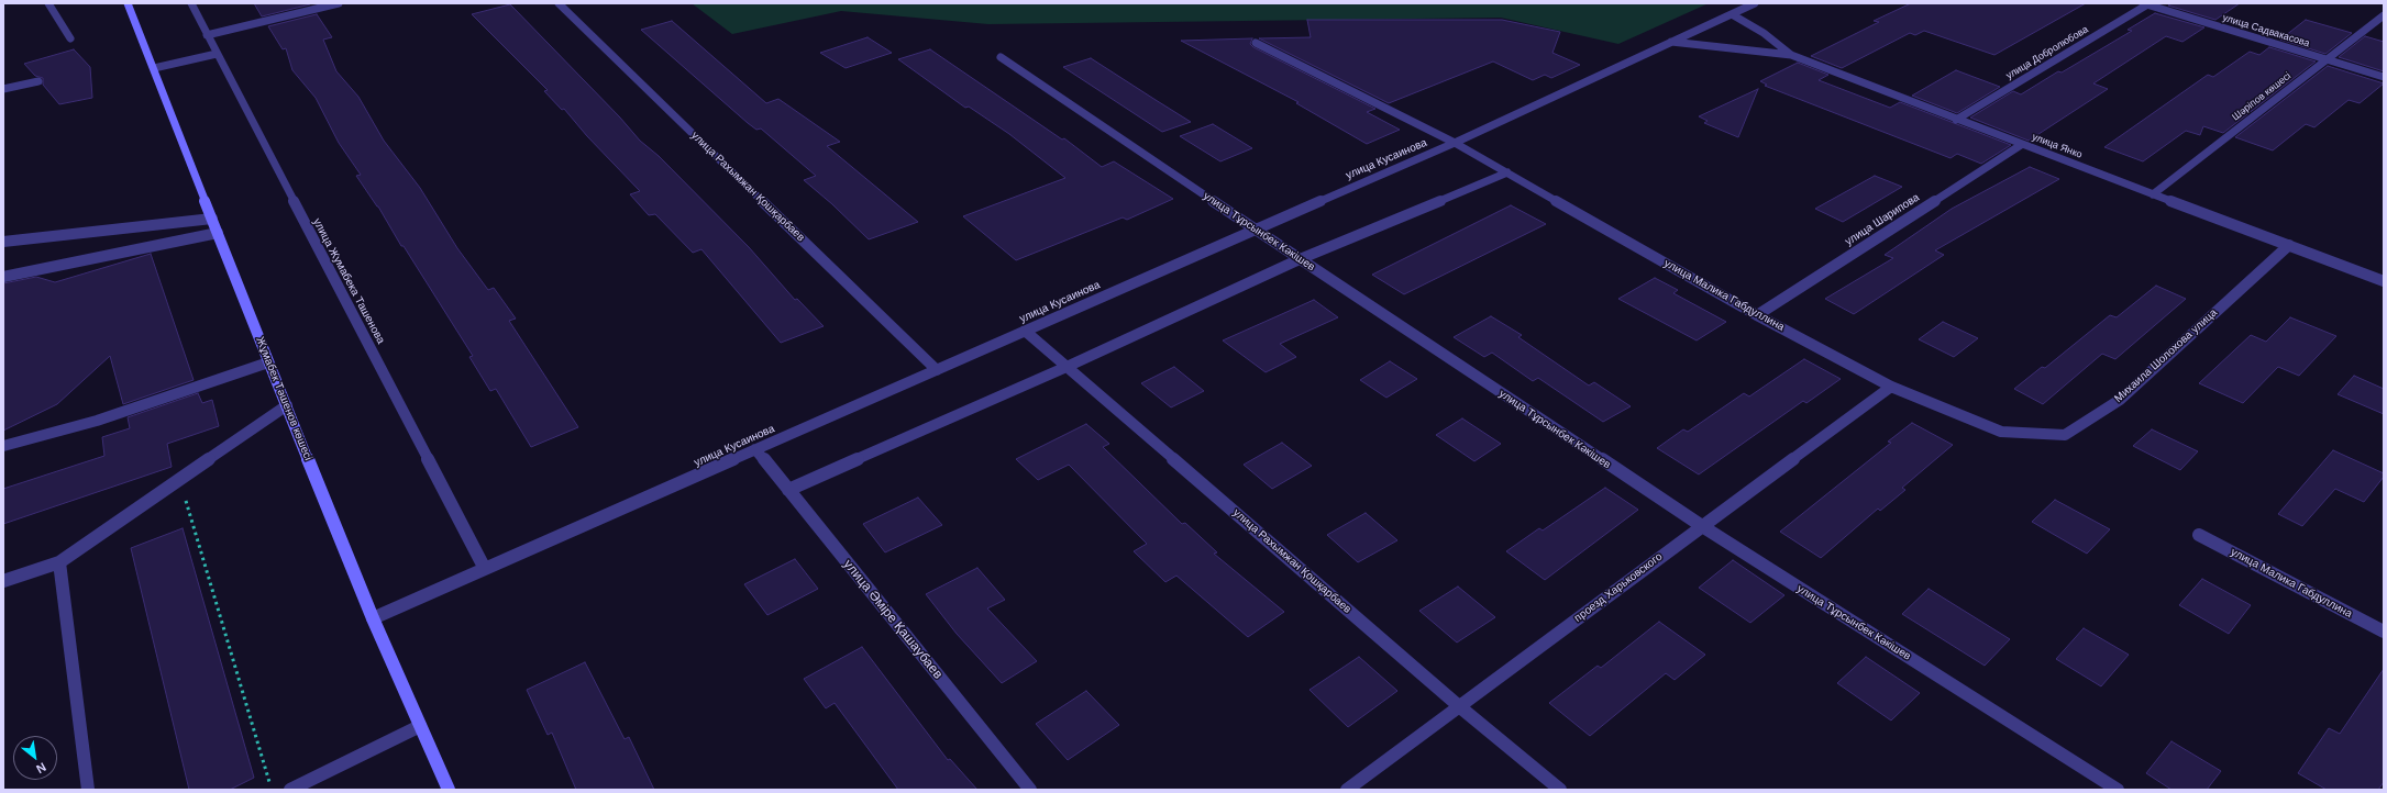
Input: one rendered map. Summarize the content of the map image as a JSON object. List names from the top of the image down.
{
  "streets": {
    "main road": ["Жұмабек Тәшенов көшесі"],
    "street": [
      "улица Садвакасова",
      "улица Добролюбова",
      "Шәріпов көшесі",
      "улица Янко",
      "улица Кусаинова",
      "улица Рахымжан Қошқарбаев",
      "улица Шарипова",
      "улица Тұрсынбек Кәкішев",
      "улица Жумабека Ташенова",
      "улица Малика Габдуллина",
      "Михаила Шолохова улица",
      "проезд Харьковского",
      "улица Әміре Қашаубаев"
    ]
  },
  "crossings": [
    ["улица Садвакасова", "улица Добролюбова"],
    ["улица Садвакасова", "Шәріпов көшесі"],
    ["улица Добролюбова", "улица Янко"],
    ["Шәріпов көшесі", "улица Янко"],
    ["улица Янко", "улица Кусаинова"],
    ["улица Янко", "улица Шарипова"],
    ["улица Янко", "Михаила Шолохова улица"],
    ["улица Кусаинова", "улица Рахымжан Қошқарбаев"],
    ["улица Кусаинова", "улица Тұрсынбек Кәкішев"],
    ["улица Кусаинова", "улица Жумабека Ташенова"],
    ["улица Кусаинова", "улица Малика Габдуллина"],
    ["улица Кусаинова", "Жұмабек Тәшенов көшесі"],
    ["улица Кусаинова", "улица Әміре Қашаубаев"],
    ["улица Рахымжан Қошқарбаев", "проезд Харьковского"],
    ["улица Шарипова", "улица Малика Габдуллина"],
    ["улица Тұрсынбек Кәкішев", "проезд Харьковского"],
    ["улица Малика Габдуллина", "Михаила Шолохова улица"],
    ["улица Малика Габдуллина", "проезд Харьковского"]
  ],
  "north": "bottom right"
}
